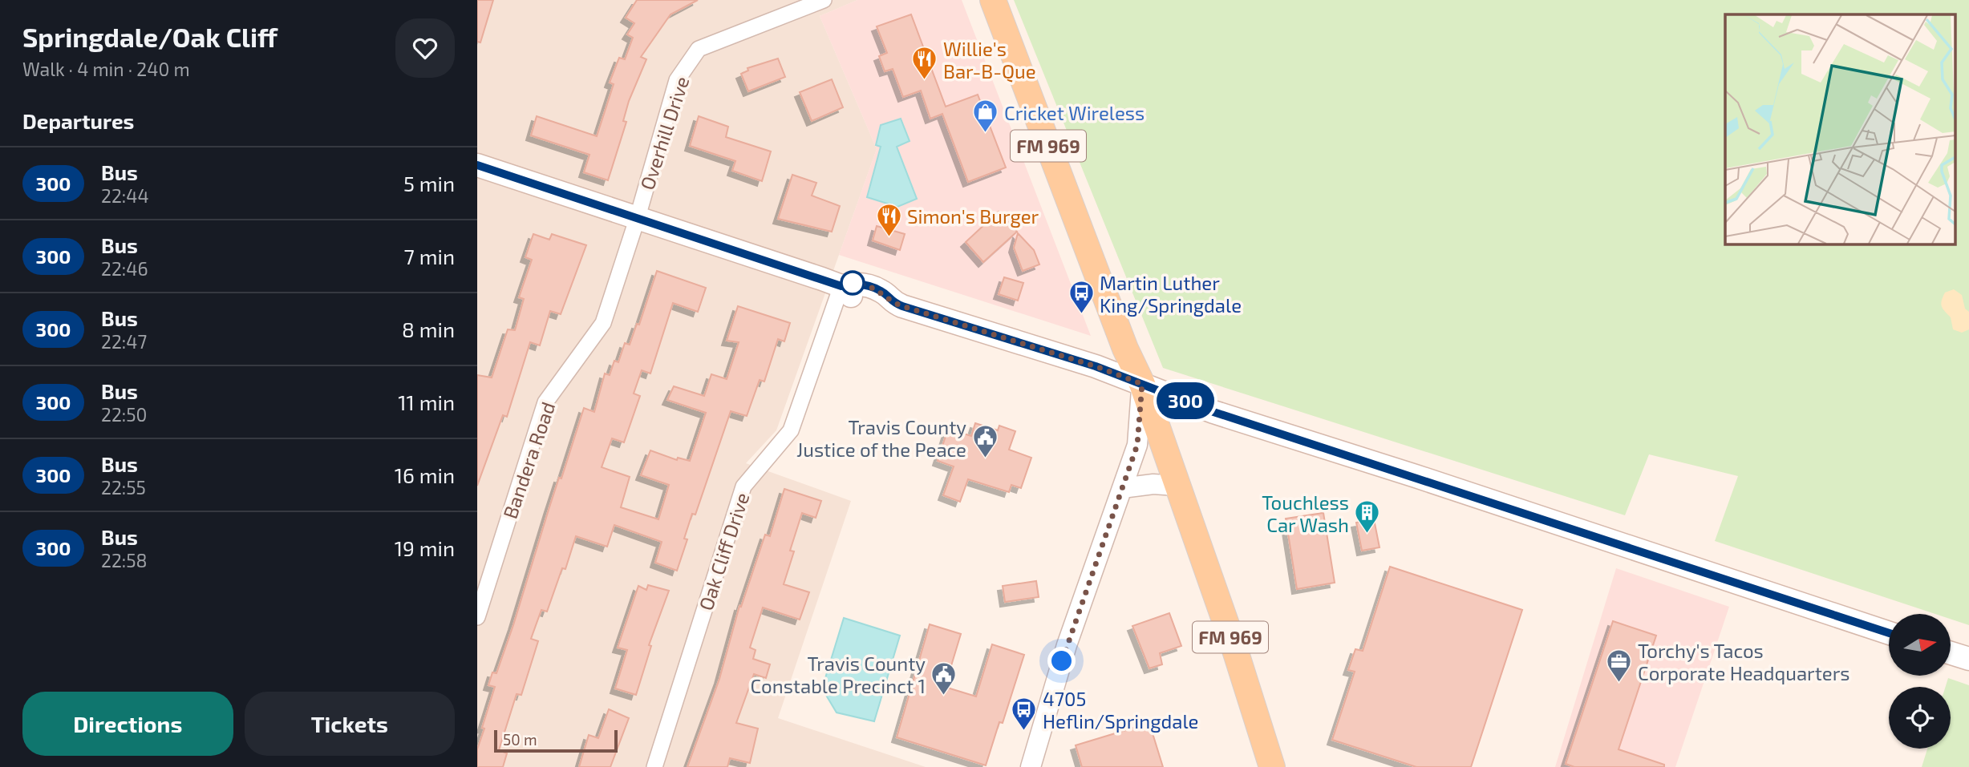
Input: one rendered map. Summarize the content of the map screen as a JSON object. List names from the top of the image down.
{
  "streets": {
    "main road": ["FM 969"],
    "street": ["Overhill Drive", "Bandera Road", "Oak Cliff Drive"]
  },
  "crossings": [
    ["Overhill Drive", "Bandera Road"]
  ],
  "places": {
    "restaurant": ["Willie's Bar-B-Que", "Simon's Burger"],
    "shop": ["Cricket Wireless"],
    "bus stop": ["Martin Luther King/Springdale", "4705 Heflin/Springdale"],
    "public building": ["Travis County Justice of the Peace", "Travis County Constable Precinct 1"],
    "building": ["Touchless Car Wash"],
    "office": ["Torchy's Tacos Corporate Headquarters"]
  },
  "lines": ["bus line 300"],
  "scale_bar": "50 m",
  "north": "right",
  "page": {
    "heading": [
      ["Springdale/Oak Cliff", "Walk · 4 min · 240 m"],
      "Departures"
    ],
    "on_map": "300",
    "list": [
      {
        "mark": "300",
        "name": "Bus",
        "note": "22:44",
        "value": "5 min"
      },
      {
        "mark": "300",
        "name": "Bus",
        "note": "22:46",
        "value": "7 min"
      },
      {
        "mark": "300",
        "name": "Bus",
        "note": "22:47",
        "value": "8 min"
      },
      {
        "mark": "300",
        "name": "Bus",
        "note": "22:50",
        "value": "11 min"
      },
      {
        "mark": "300",
        "name": "Bus",
        "note": "22:55",
        "value": "16 min"
      },
      {
        "mark": "300",
        "name": "Bus",
        "note": "22:58",
        "value": "19 min"
      }
    ],
    "buttons": ["Directions", "Tickets"],
    "scale": "50 m"
  }
}
